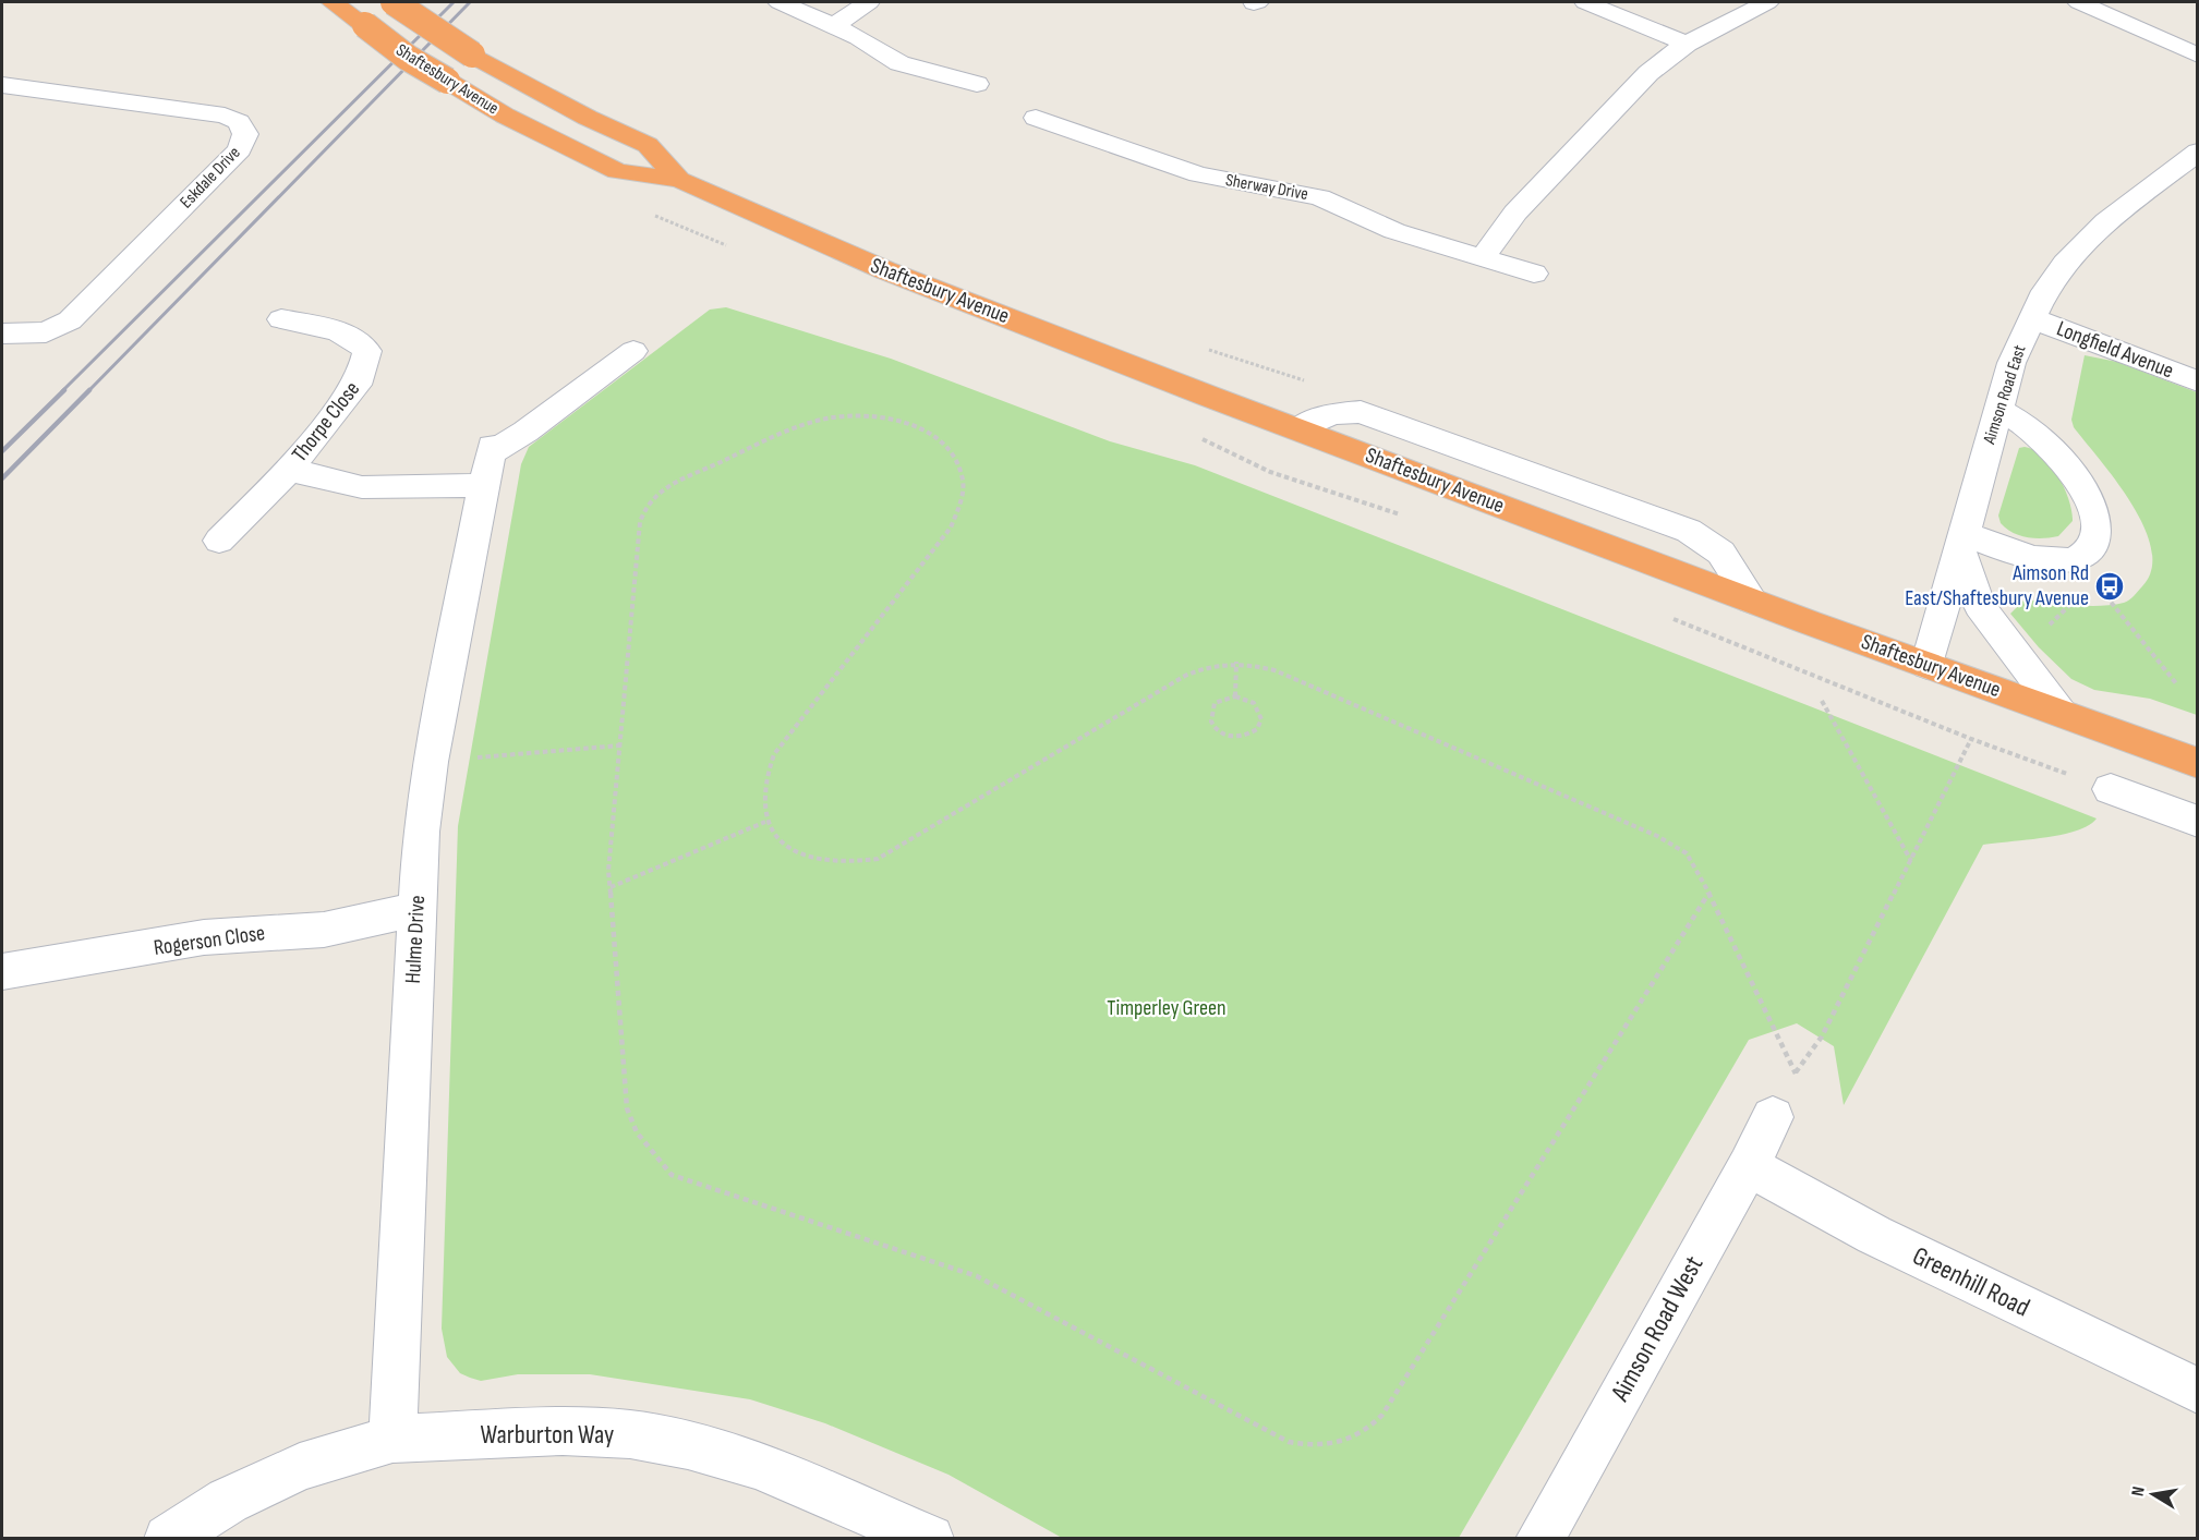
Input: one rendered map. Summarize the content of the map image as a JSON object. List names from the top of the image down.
{
  "streets": {
    "highway": ["Shaftesbury Avenue"],
    "street": [
      "Eskdale Drive",
      "Sherway Drive",
      "Longfield Avenue",
      "Aimson Road East",
      "Thorpe Close",
      "Hulme Drive",
      "Rogerson Close",
      "Greenhill Road",
      "Aimson Road West",
      "Warburton Way"
    ]
  },
  "crossings": [
    ["Shaftesbury Avenue", "Aimson Road East"],
    ["Longfield Avenue", "Aimson Road East"],
    ["Thorpe Close", "Hulme Drive"],
    ["Hulme Drive", "Rogerson Close"],
    ["Hulme Drive", "Warburton Way"],
    ["Greenhill Road", "Aimson Road West"]
  ],
  "parks": ["Timperley Green"],
  "places": {
    "bus stop": ["Aimson Rd East/Shaftesbury Avenue"]
  },
  "north": "left"
}
